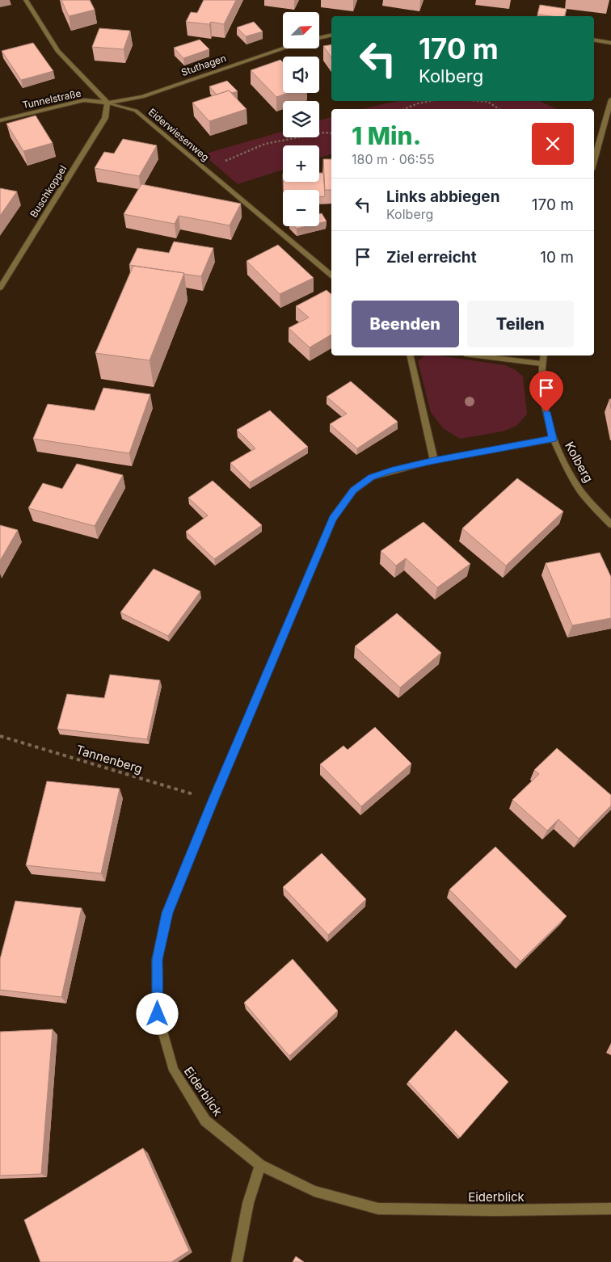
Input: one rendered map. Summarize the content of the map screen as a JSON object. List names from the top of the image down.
{
  "streets": {
    "street": [
      "Stuthagen",
      "Tunnelstraße",
      "Eiderwiesenweg",
      "Buschkoppel",
      "Kolberg",
      "Eiderblick"
    ],
    "path": ["Tannenberg"]
  },
  "crossings": [
    ["Stuthagen", "Tunnelstraße"],
    ["Stuthagen", "Eiderwiesenweg"],
    ["Stuthagen", "Buschkoppel"],
    ["Tunnelstraße", "Eiderwiesenweg"],
    ["Tunnelstraße", "Buschkoppel"],
    ["Eiderwiesenweg", "Buschkoppel"],
    ["Kolberg", "Eiderblick"],
    ["Tannenberg", "Eiderblick"]
  ],
  "north": "top right",
  "page": {
    "map_buttons": ["+", "−"],
    "turn": ["170 m", "Kolberg"],
    "heading": ["1 Min.", "180 m · 06:55"],
    "list": [
      {
        "name": "Links abbiegen",
        "note": "Kolberg",
        "value": "170 m"
      },
      {
        "name": "Ziel erreicht",
        "value": "10 m"
      }
    ],
    "buttons": ["Beenden", "Teilen"]
  }
}
